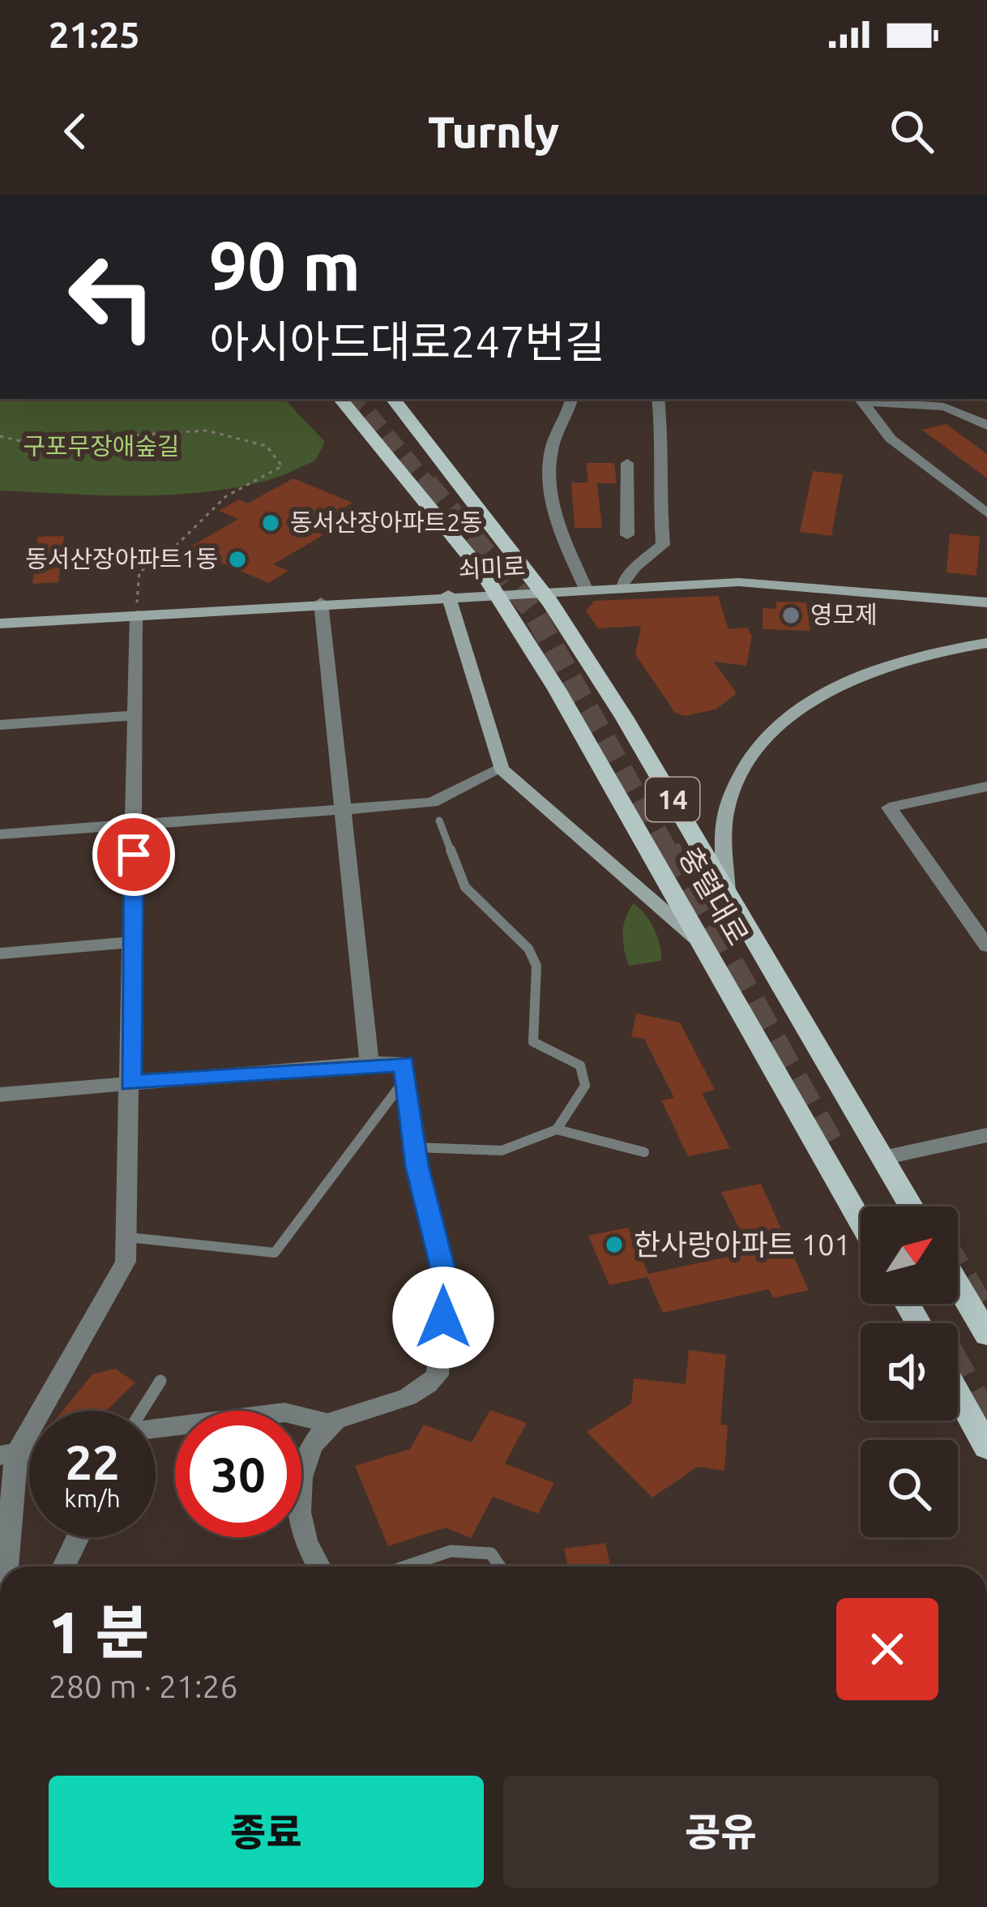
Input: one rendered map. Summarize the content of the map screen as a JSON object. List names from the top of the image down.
{
  "streets": {
    "main road": ["쇠미로", "14", "충렬대로"]
  },
  "parks": ["구포무장애숲길"],
  "places": [
    "동서산장아파트2동",
    "동서산장아파트1동",
    "영모제",
    "한사랑아파트 101"
  ],
  "north": "top right",
  "page": {
    "status": "21:25",
    "header": "Turnly",
    "turn": ["90 m", "아시아드대로247번길"],
    "speed": "22 km/h",
    "limit": "30",
    "heading": ["1 분", "280 m · 21:26"],
    "buttons": ["종료", "공유"]
  }
}
